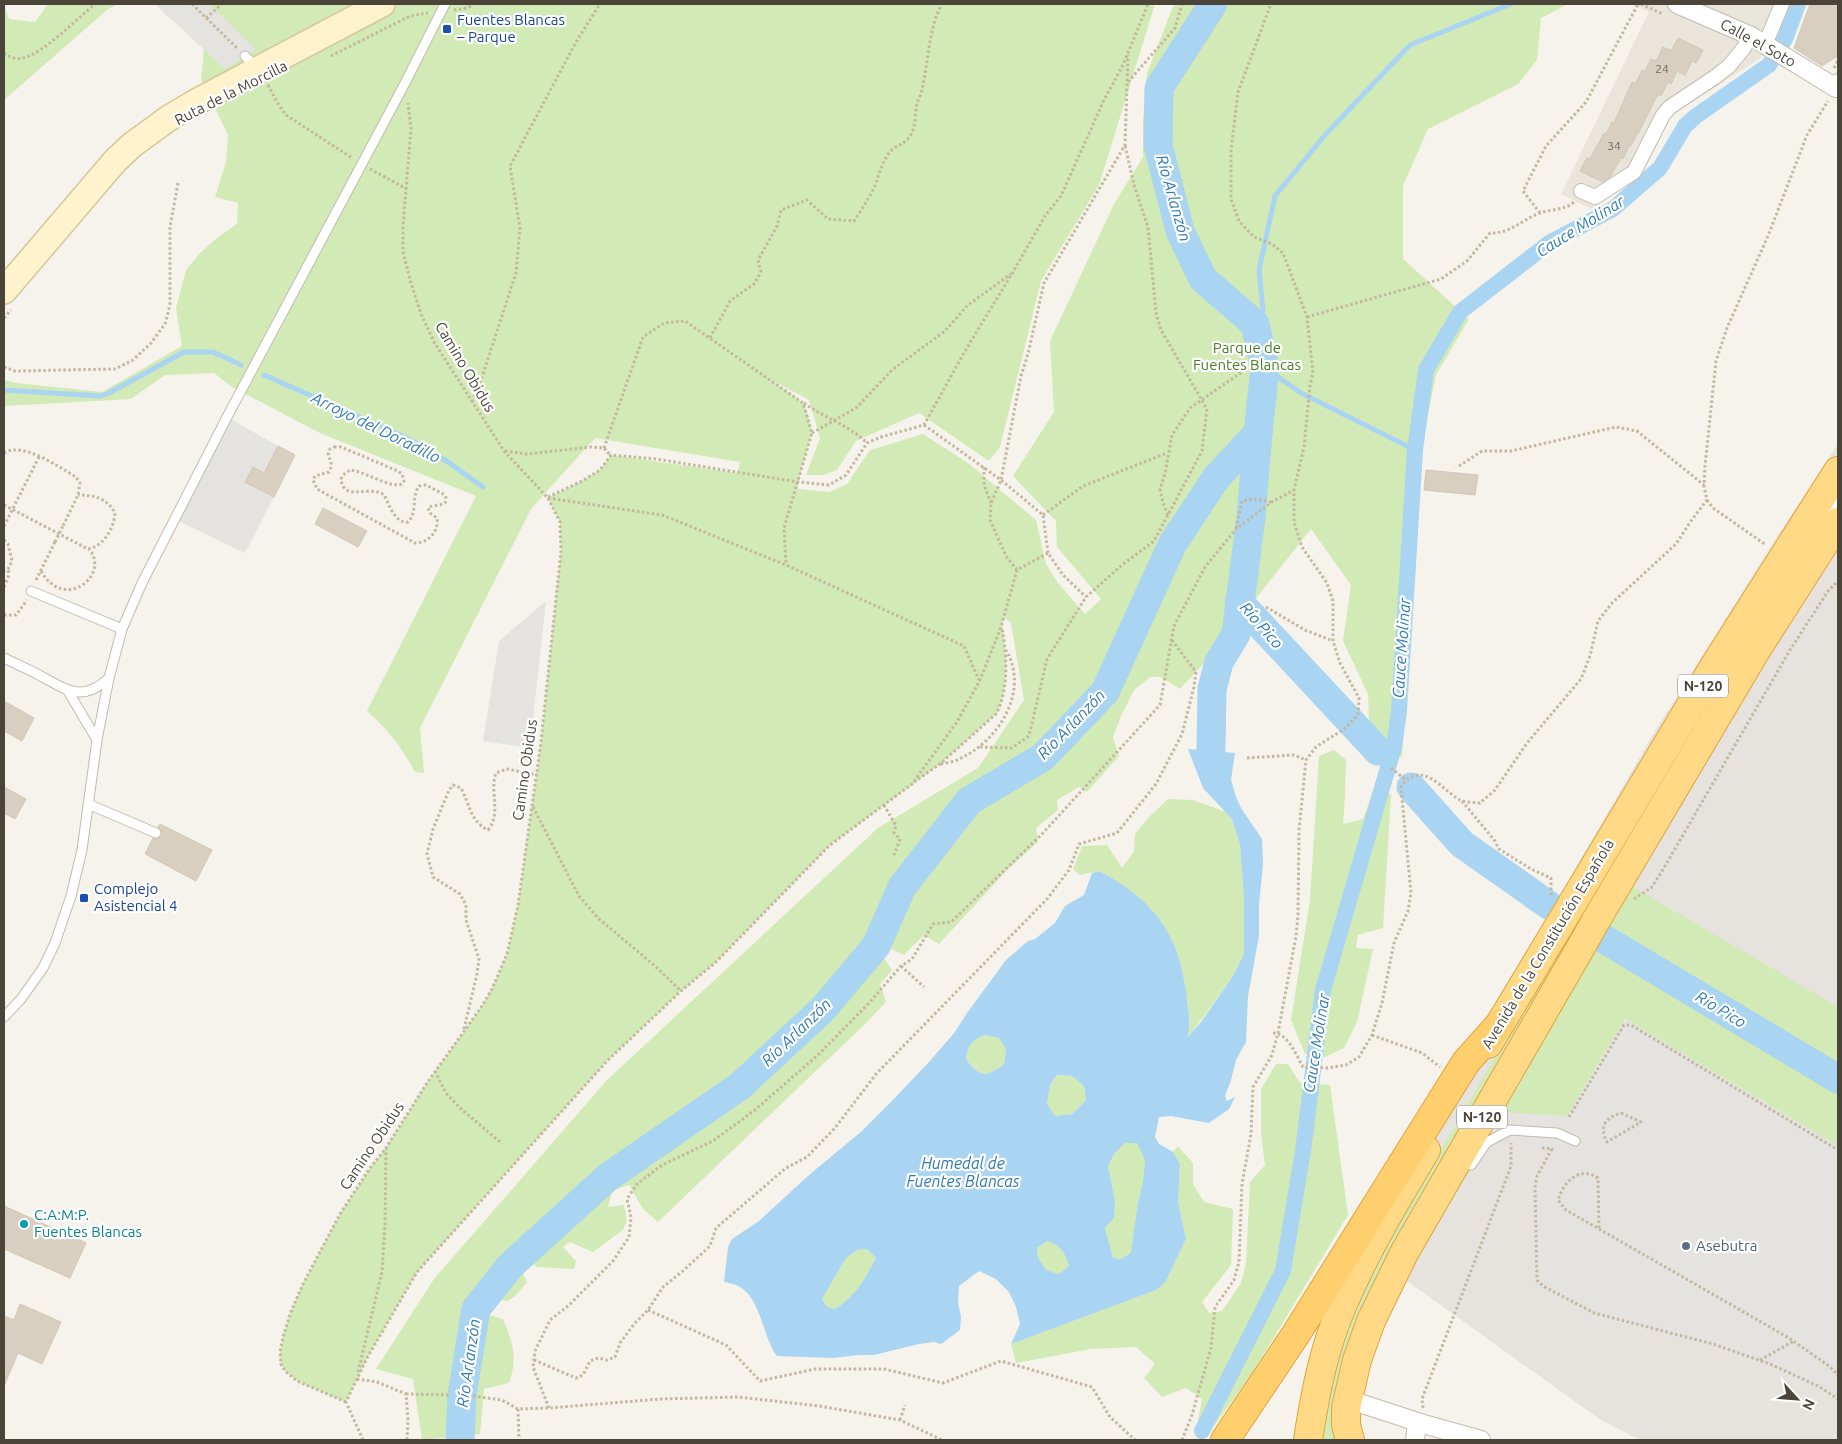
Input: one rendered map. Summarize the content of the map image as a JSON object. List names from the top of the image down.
{
  "streets": {
    "highway": ["N-120", "Avenida de la Constitución Española"],
    "street": ["Calle el Soto"],
    "path": ["Camino Obidus"]
  },
  "water": [
    "Río Arlanzón",
    "Cauce Molinar",
    "Arroyo del Doradillo",
    "Río Pico",
    "Humedal de Fuentes Blancas"
  ],
  "parks": ["Parque de Fuentes Blancas"],
  "places": {
    "transit": ["Fuentes Blancas – Parque", "Complejo Asistencial 4"],
    "other": ["C:A:M:P. Fuentes Blancas", "Asebutra"]
  },
  "house_numbers": ["24", "34"],
  "north": "bottom right"
}
